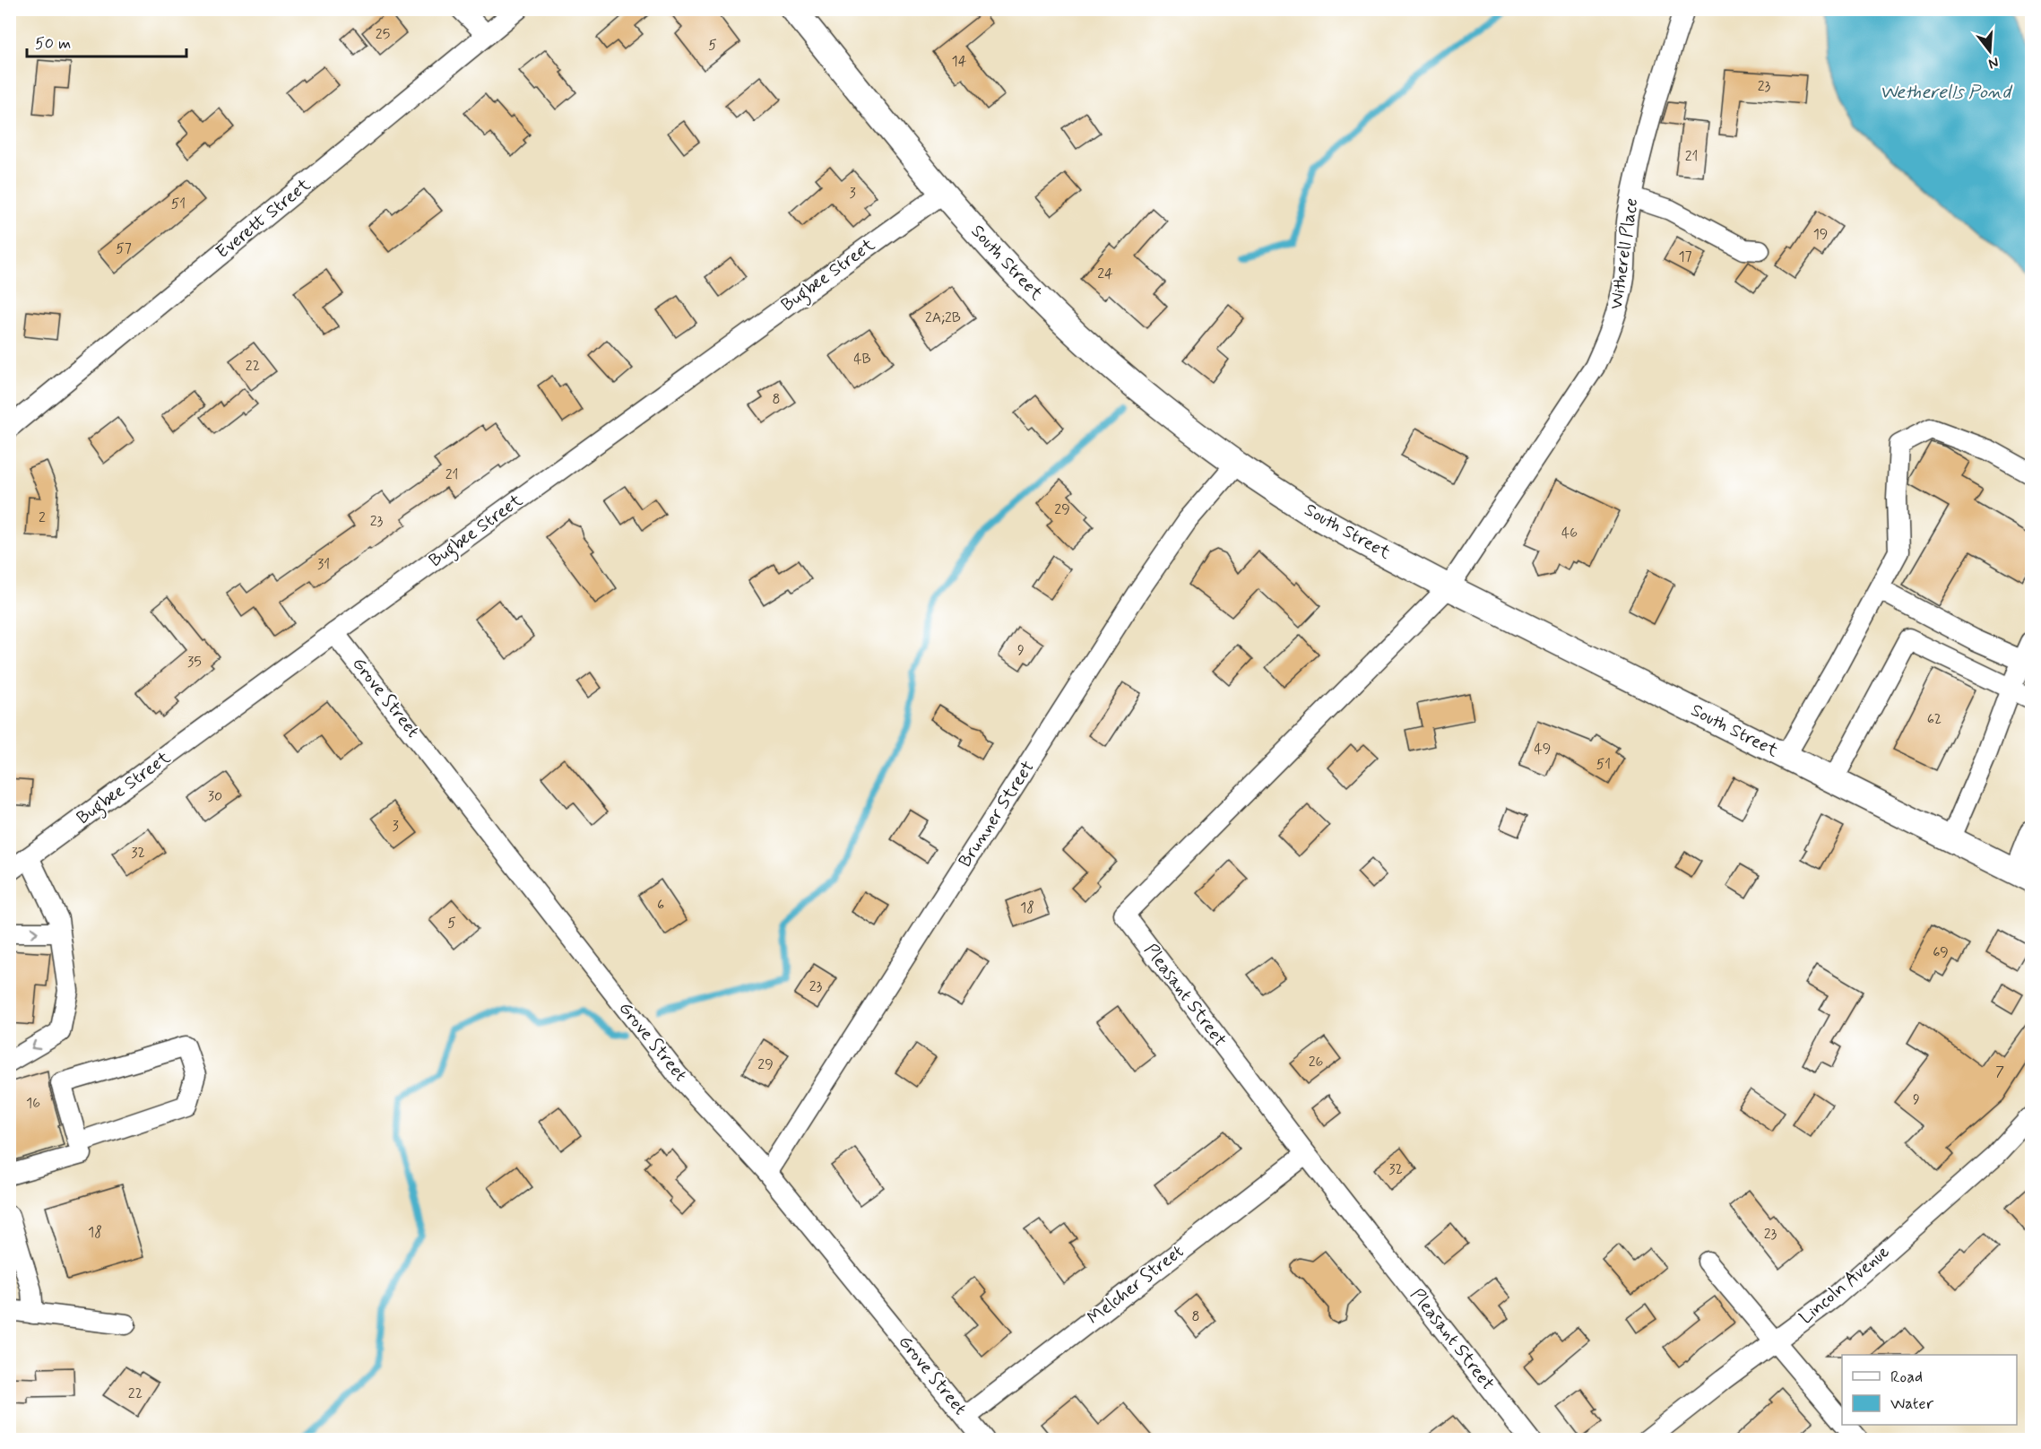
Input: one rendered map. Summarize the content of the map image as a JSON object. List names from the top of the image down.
{
  "streets": {
    "main road": ["South Street"],
    "street": [
      "Everett Street",
      "Witherell Place",
      "Bugbee Street",
      "Grove Street",
      "Brunner Street",
      "Pleasant Street",
      "Melcher Street",
      "Lincoln Avenue"
    ]
  },
  "crossings": [
    ["Witherell Place", "South Street"],
    ["Witherell Place", "Pleasant Street"],
    ["South Street", "Bugbee Street"],
    ["South Street", "Brunner Street"],
    ["South Street", "Pleasant Street"],
    ["Bugbee Street", "Grove Street"],
    ["Grove Street", "Brunner Street"],
    ["Grove Street", "Melcher Street"],
    ["Pleasant Street", "Melcher Street"]
  ],
  "water": ["Wetherells Pond"],
  "house_numbers": [
    "25",
    "5",
    "14",
    "23",
    "21",
    "3",
    "51",
    "19",
    "57",
    "17",
    "24",
    "2A;2B",
    "4B",
    "22",
    "8",
    "21",
    "29",
    "2",
    "23",
    "46",
    "31",
    "9",
    "35",
    "62",
    "49",
    "51",
    "30",
    "3",
    "32",
    "6",
    "18",
    "5",
    "69",
    "23",
    "26",
    "29",
    "7",
    "9",
    "16",
    "32",
    "18",
    "23",
    "8",
    "22"
  ],
  "legend": ["Road", "Water"],
  "scale_bar": "50 m",
  "north": "bottom"
}
